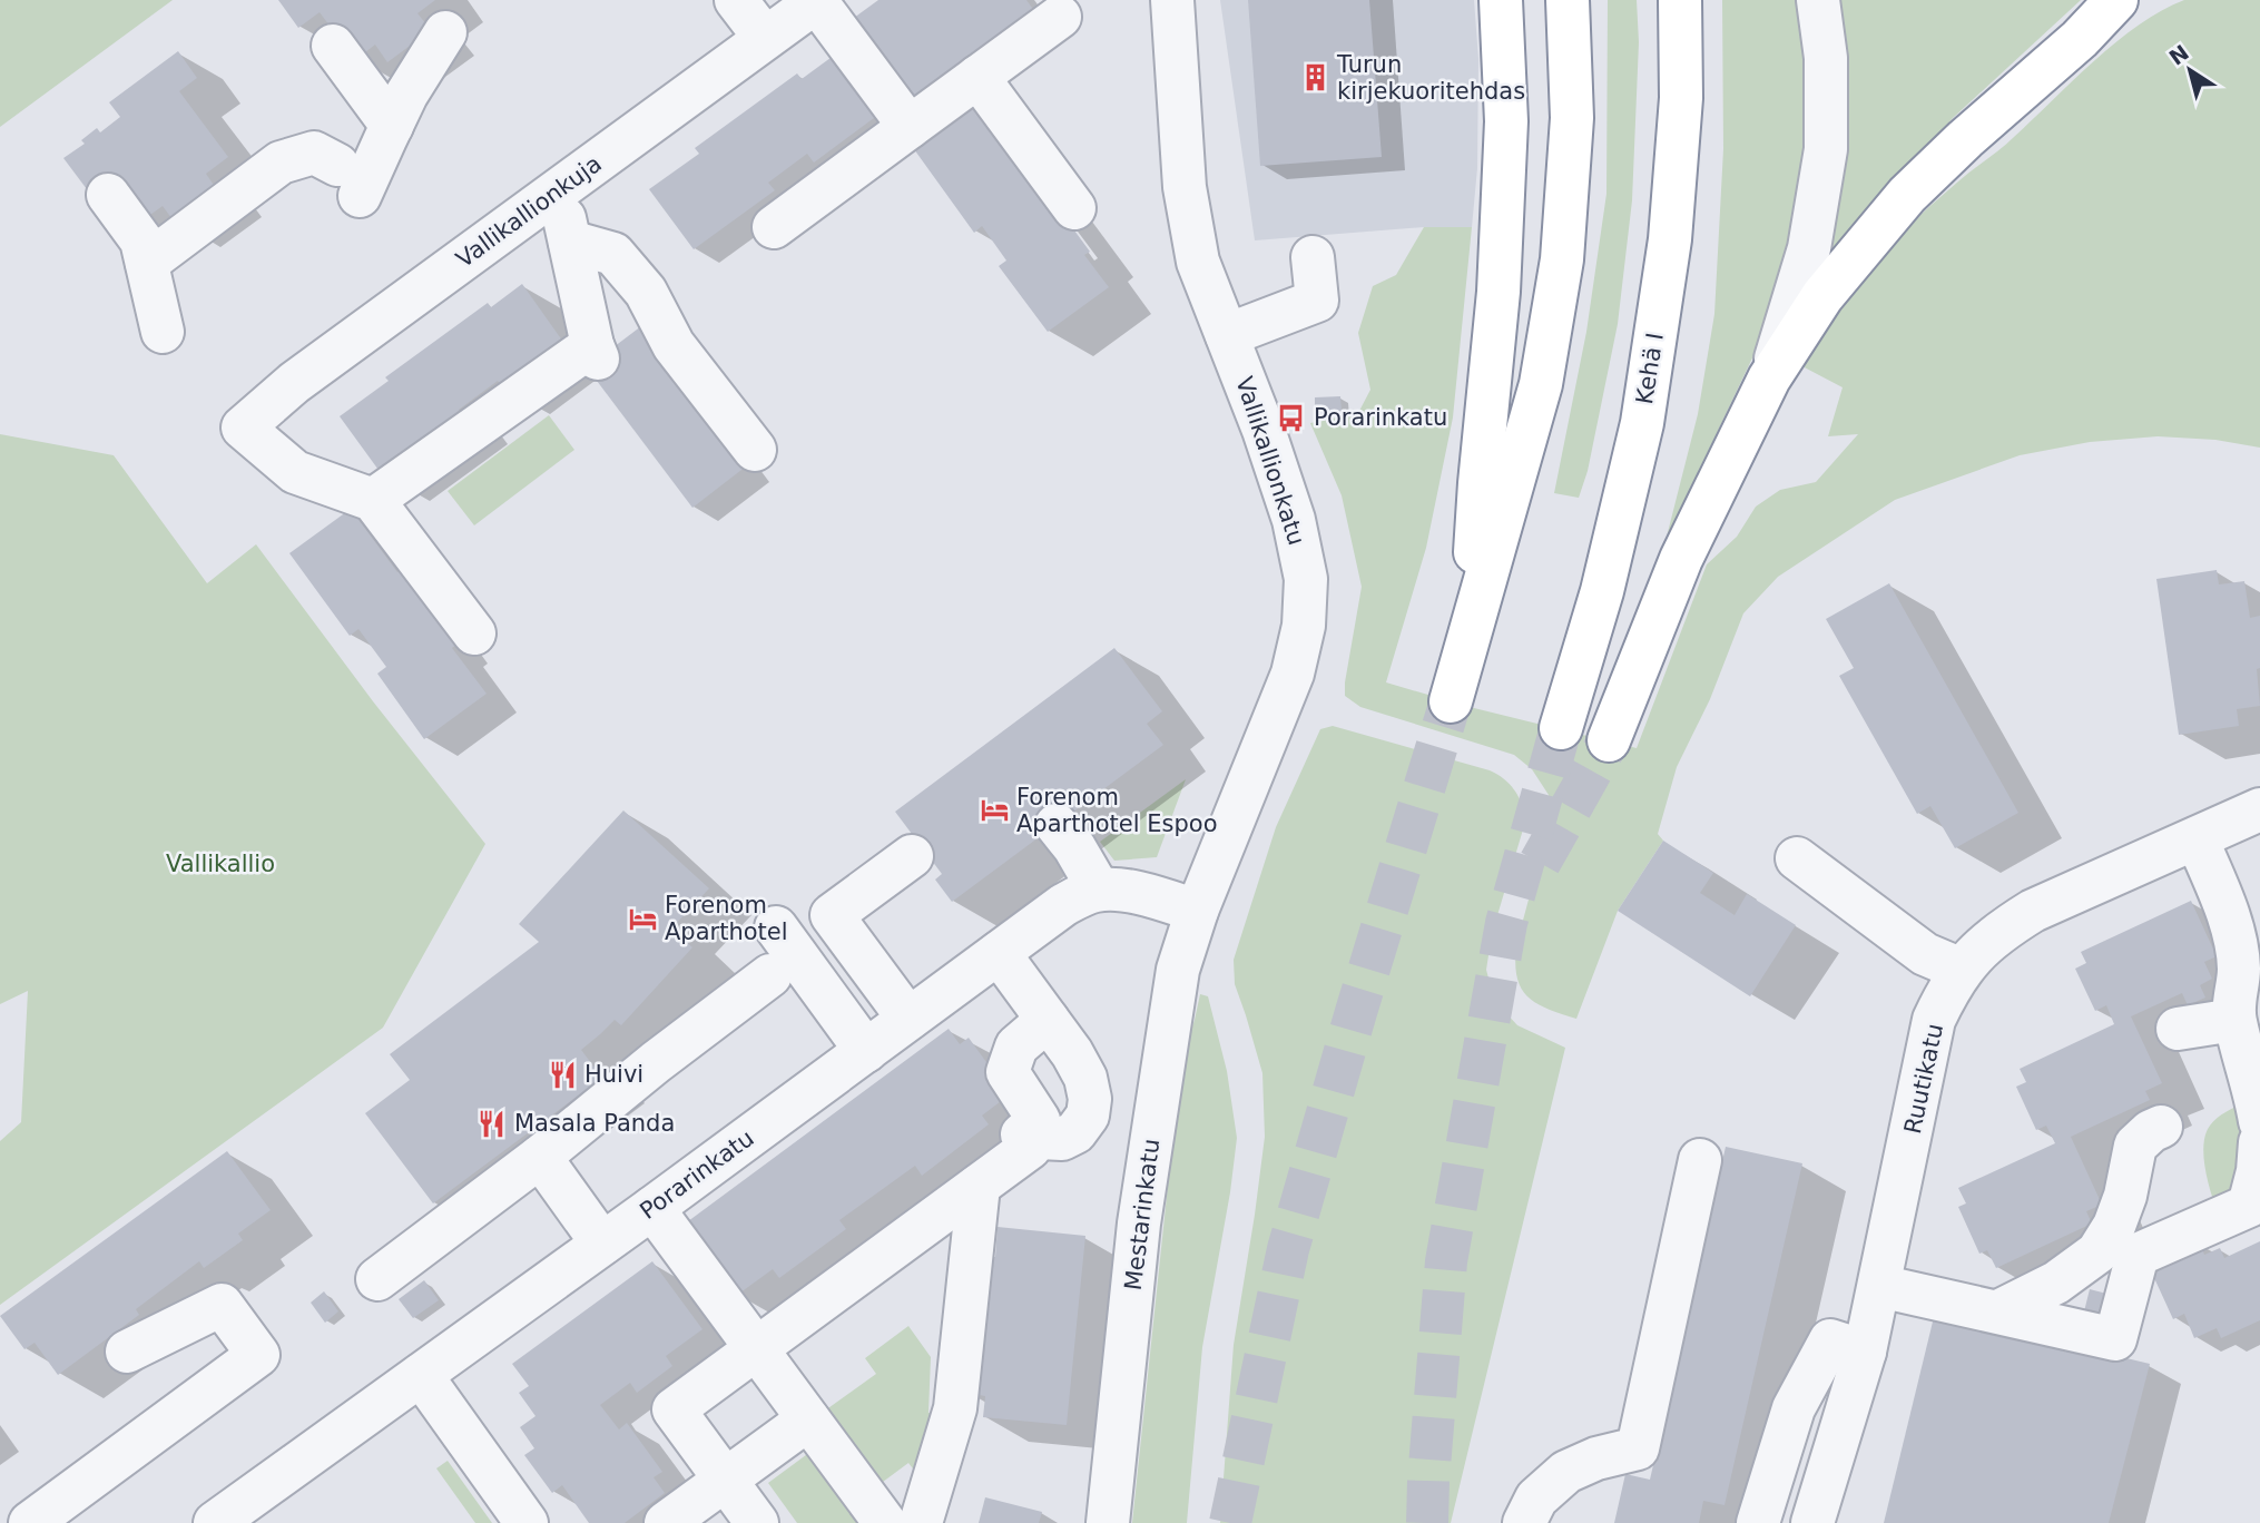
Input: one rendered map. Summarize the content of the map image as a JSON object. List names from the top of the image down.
{
  "streets": {
    "highway": ["Kehä I"],
    "street": [
      "Vallikallionkuja",
      "Vallikallionkatu",
      "Ruutikatu",
      "Porarinkatu",
      "Mestarinkatu"
    ]
  },
  "crossings": [
    ["Vallikallionkatu", "Mestarinkatu"]
  ],
  "parks": ["Vallikallio"],
  "places": {
    "building": ["Turun kirjekuoritehdas"],
    "bus stop": ["Porarinkatu"],
    "hotel": ["Forenom Aparthotel Espoo", "Forenom Aparthotel"],
    "restaurant": ["Huivi", "Masala Panda"]
  },
  "north": "top left"
}
